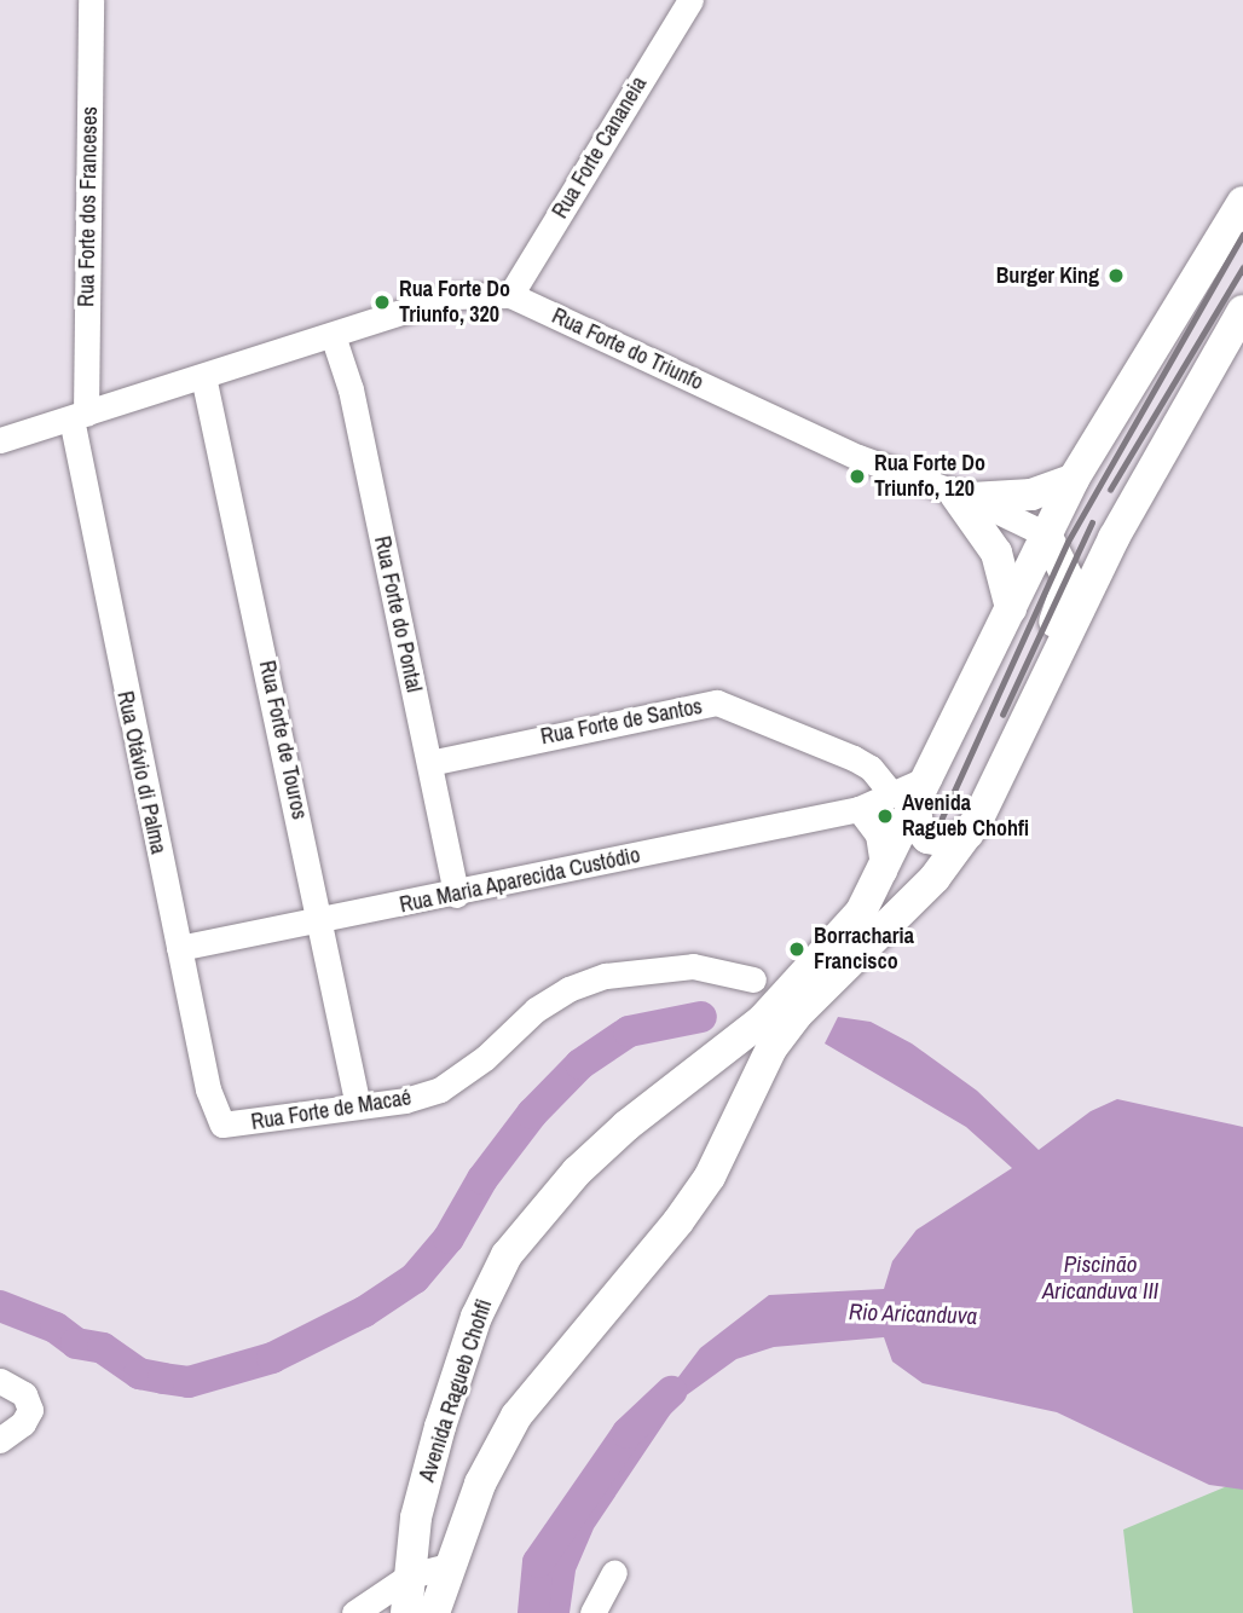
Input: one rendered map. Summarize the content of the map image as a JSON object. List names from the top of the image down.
{
  "streets": {
    "main road": ["Avenida Ragueb Chohfi"],
    "street": [
      "Rua Forte Cananeia",
      "Rua Forte dos Franceses",
      "Rua Forte do Triunfo",
      "Rua Forte do Pontal",
      "Rua Forte de Santos",
      "Rua Forte de Touros",
      "Rua Otávio di Palma",
      "Rua Maria Aparecida Custódio",
      "Rua Forte de Macaé"
    ]
  },
  "crossings": [
    ["Rua Forte Cananeia", "Rua Forte do Triunfo"],
    ["Rua Forte dos Franceses", "Rua Forte do Triunfo"],
    ["Rua Forte dos Franceses", "Rua Otávio di Palma"],
    ["Rua Forte do Triunfo", "Rua Forte do Pontal"],
    ["Rua Forte do Triunfo", "Rua Forte de Touros"],
    ["Rua Forte do Triunfo", "Rua Otávio di Palma"],
    ["Rua Forte do Triunfo", "Avenida Ragueb Chohfi"],
    ["Rua Forte do Pontal", "Rua Forte de Santos"],
    ["Rua Forte do Pontal", "Rua Maria Aparecida Custódio"],
    ["Rua Forte de Santos", "Rua Maria Aparecida Custódio"],
    ["Rua Forte de Santos", "Avenida Ragueb Chohfi"],
    ["Rua Forte de Touros", "Rua Maria Aparecida Custódio"],
    ["Rua Forte de Touros", "Rua Forte de Macaé"],
    ["Rua Otávio di Palma", "Rua Maria Aparecida Custódio"],
    ["Rua Otávio di Palma", "Rua Forte de Macaé"],
    ["Rua Maria Aparecida Custódio", "Avenida Ragueb Chohfi"]
  ],
  "water": ["Piscinão Aricanduva III", "Rio Aricanduva"],
  "places": [
    "Burger King",
    "Rua Forte Do Triunfo, 320",
    "Rua Forte Do Triunfo, 120",
    "Avenida Ragueb Chohfi",
    "Borracharia Francisco"
  ]
}
